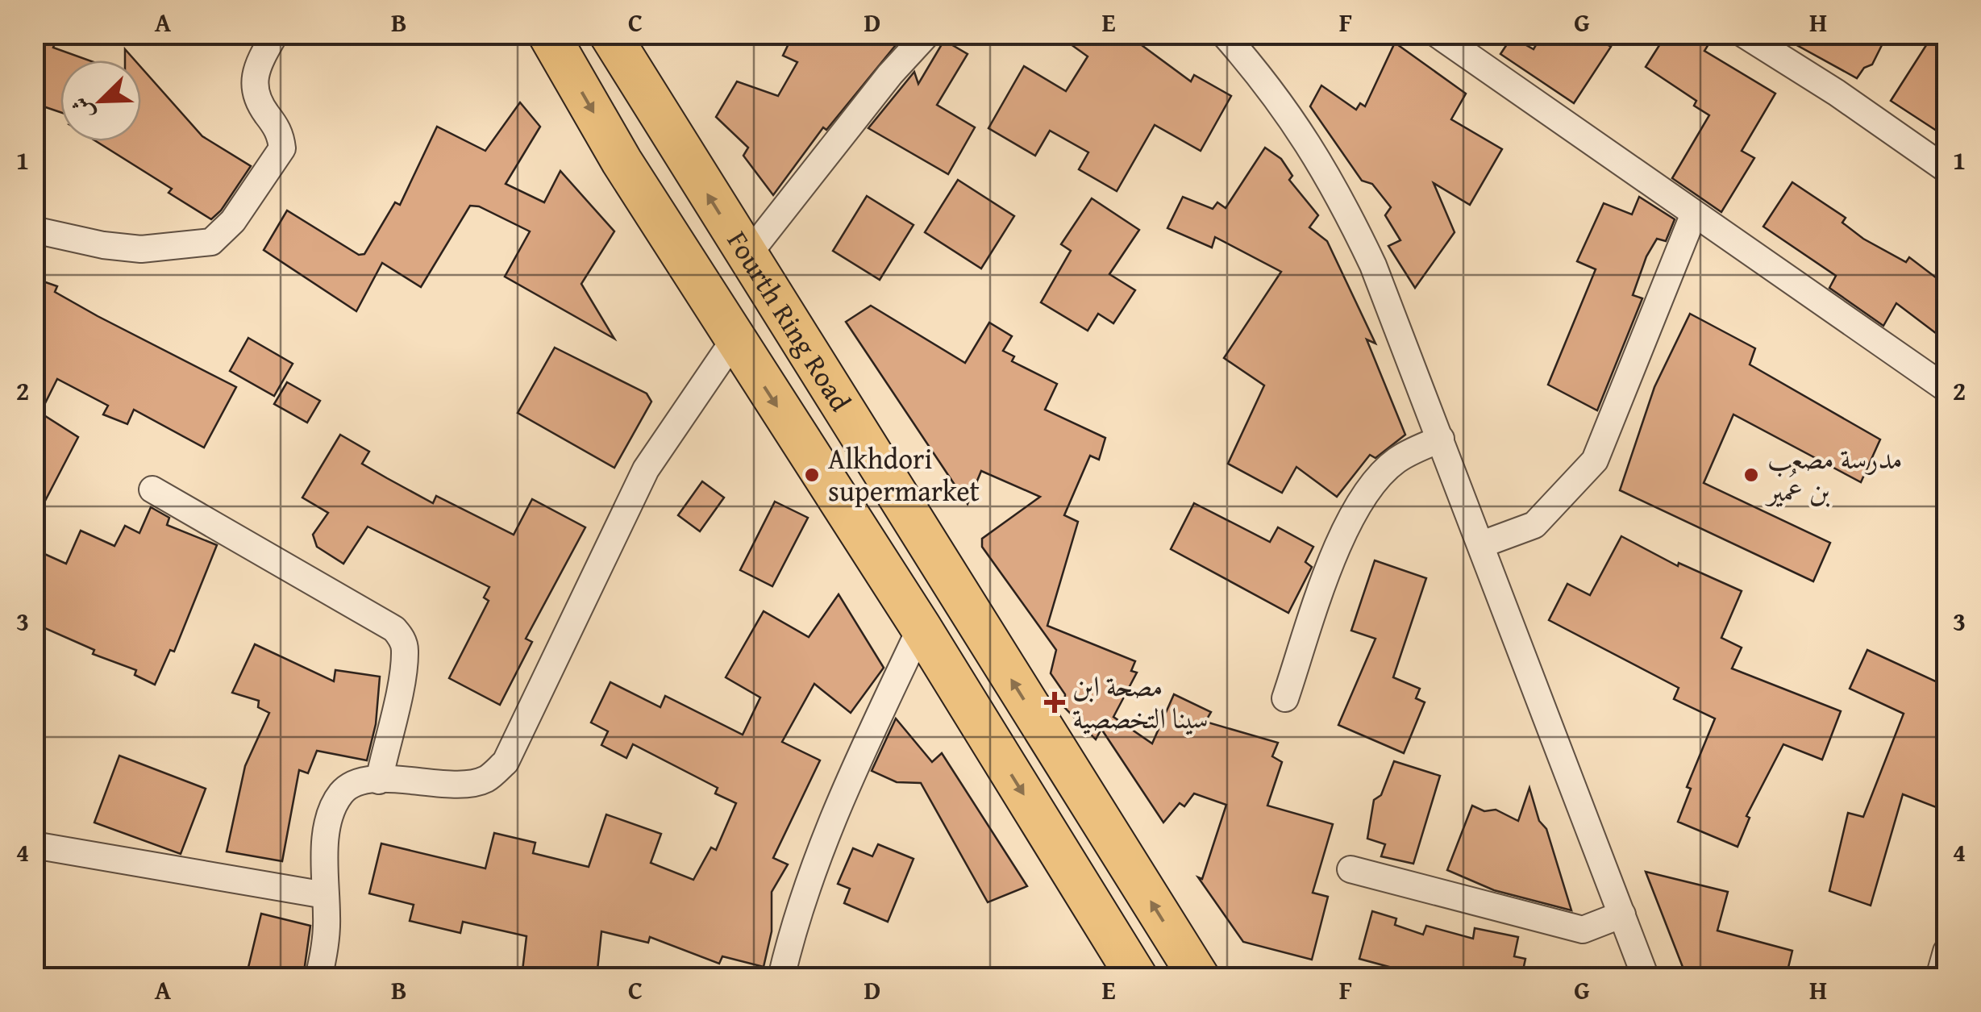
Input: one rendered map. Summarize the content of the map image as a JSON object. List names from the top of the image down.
{
  "streets": {
    "main road": ["Fourth Ring Road"]
  },
  "places": {
    "other": ["Alkhdori supermarket", "مدرسة مصعب بن عُمير"],
    "health": ["مصحة ابن سينا التخصصية"]
  },
  "north": "bottom left",
  "grid": {
    "columns": [
      "A",
      "B",
      "C",
      "D",
      "E",
      "F",
      "G",
      "H"
    ],
    "rows": [
      "1",
      "2",
      "3",
      "4"
    ]
  }
}
